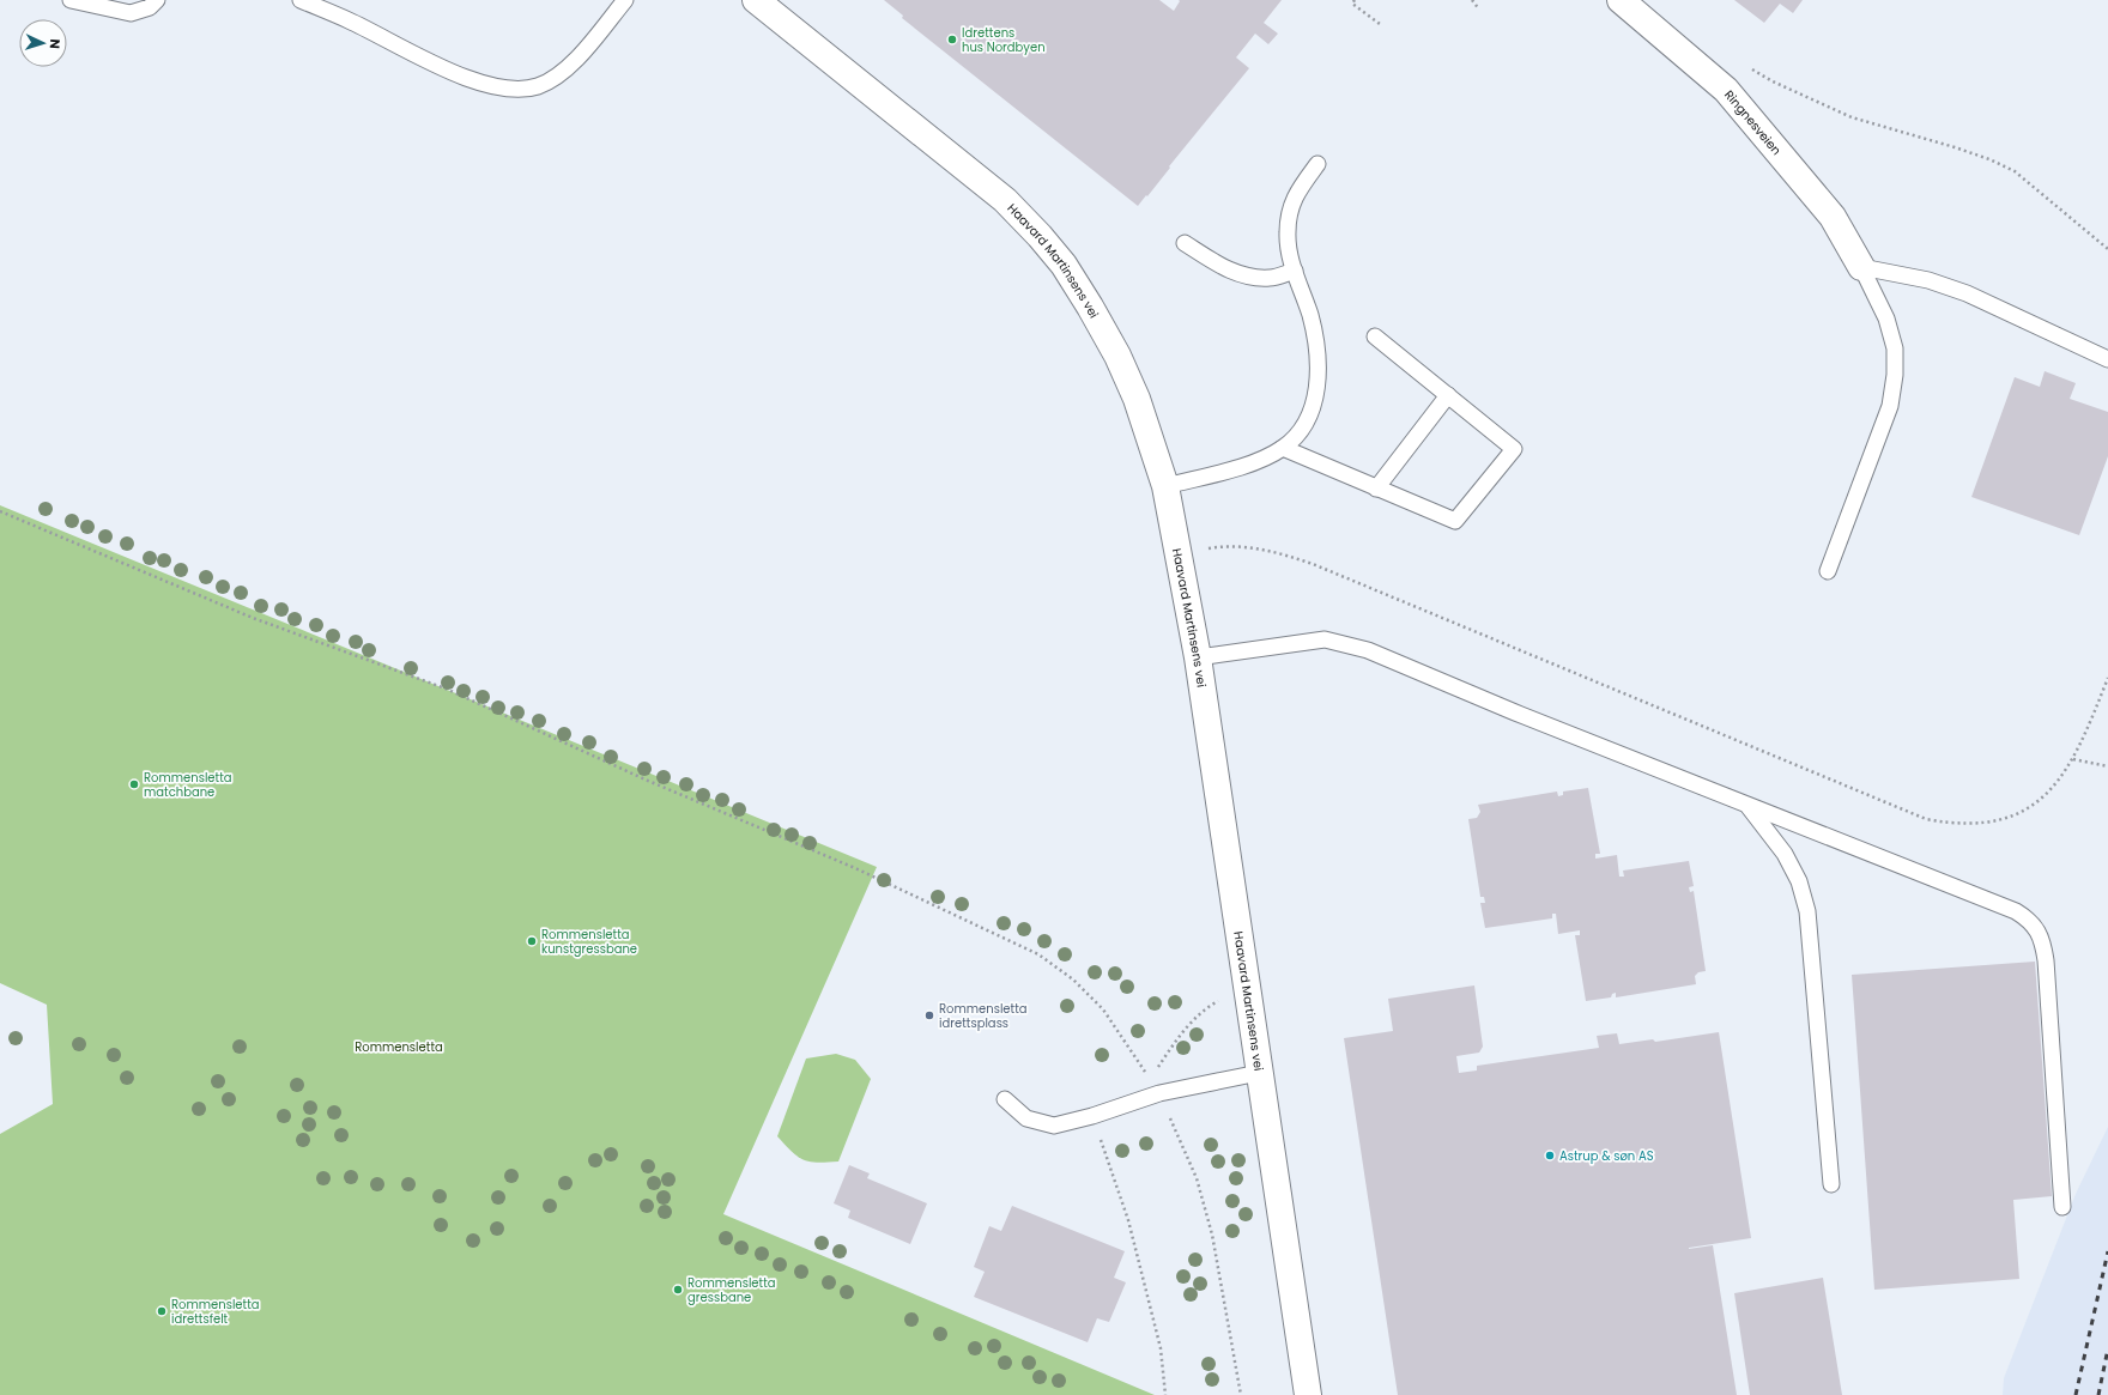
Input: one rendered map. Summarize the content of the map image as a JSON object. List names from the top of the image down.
{
  "streets": {
    "street": ["Ringnesveien", "Haavard Martinsens vei"]
  },
  "parks": ["Rommensletta"],
  "places": [
    "Idrettens hus Nordbyen",
    "Rommensletta matchbane",
    "Rommensletta kunstgressbane",
    "Rommensletta idrettsplass",
    "Astrup & søn AS",
    "Rommensletta gressbane",
    "Rommensletta idrettsfelt"
  ],
  "north": "right"
}
